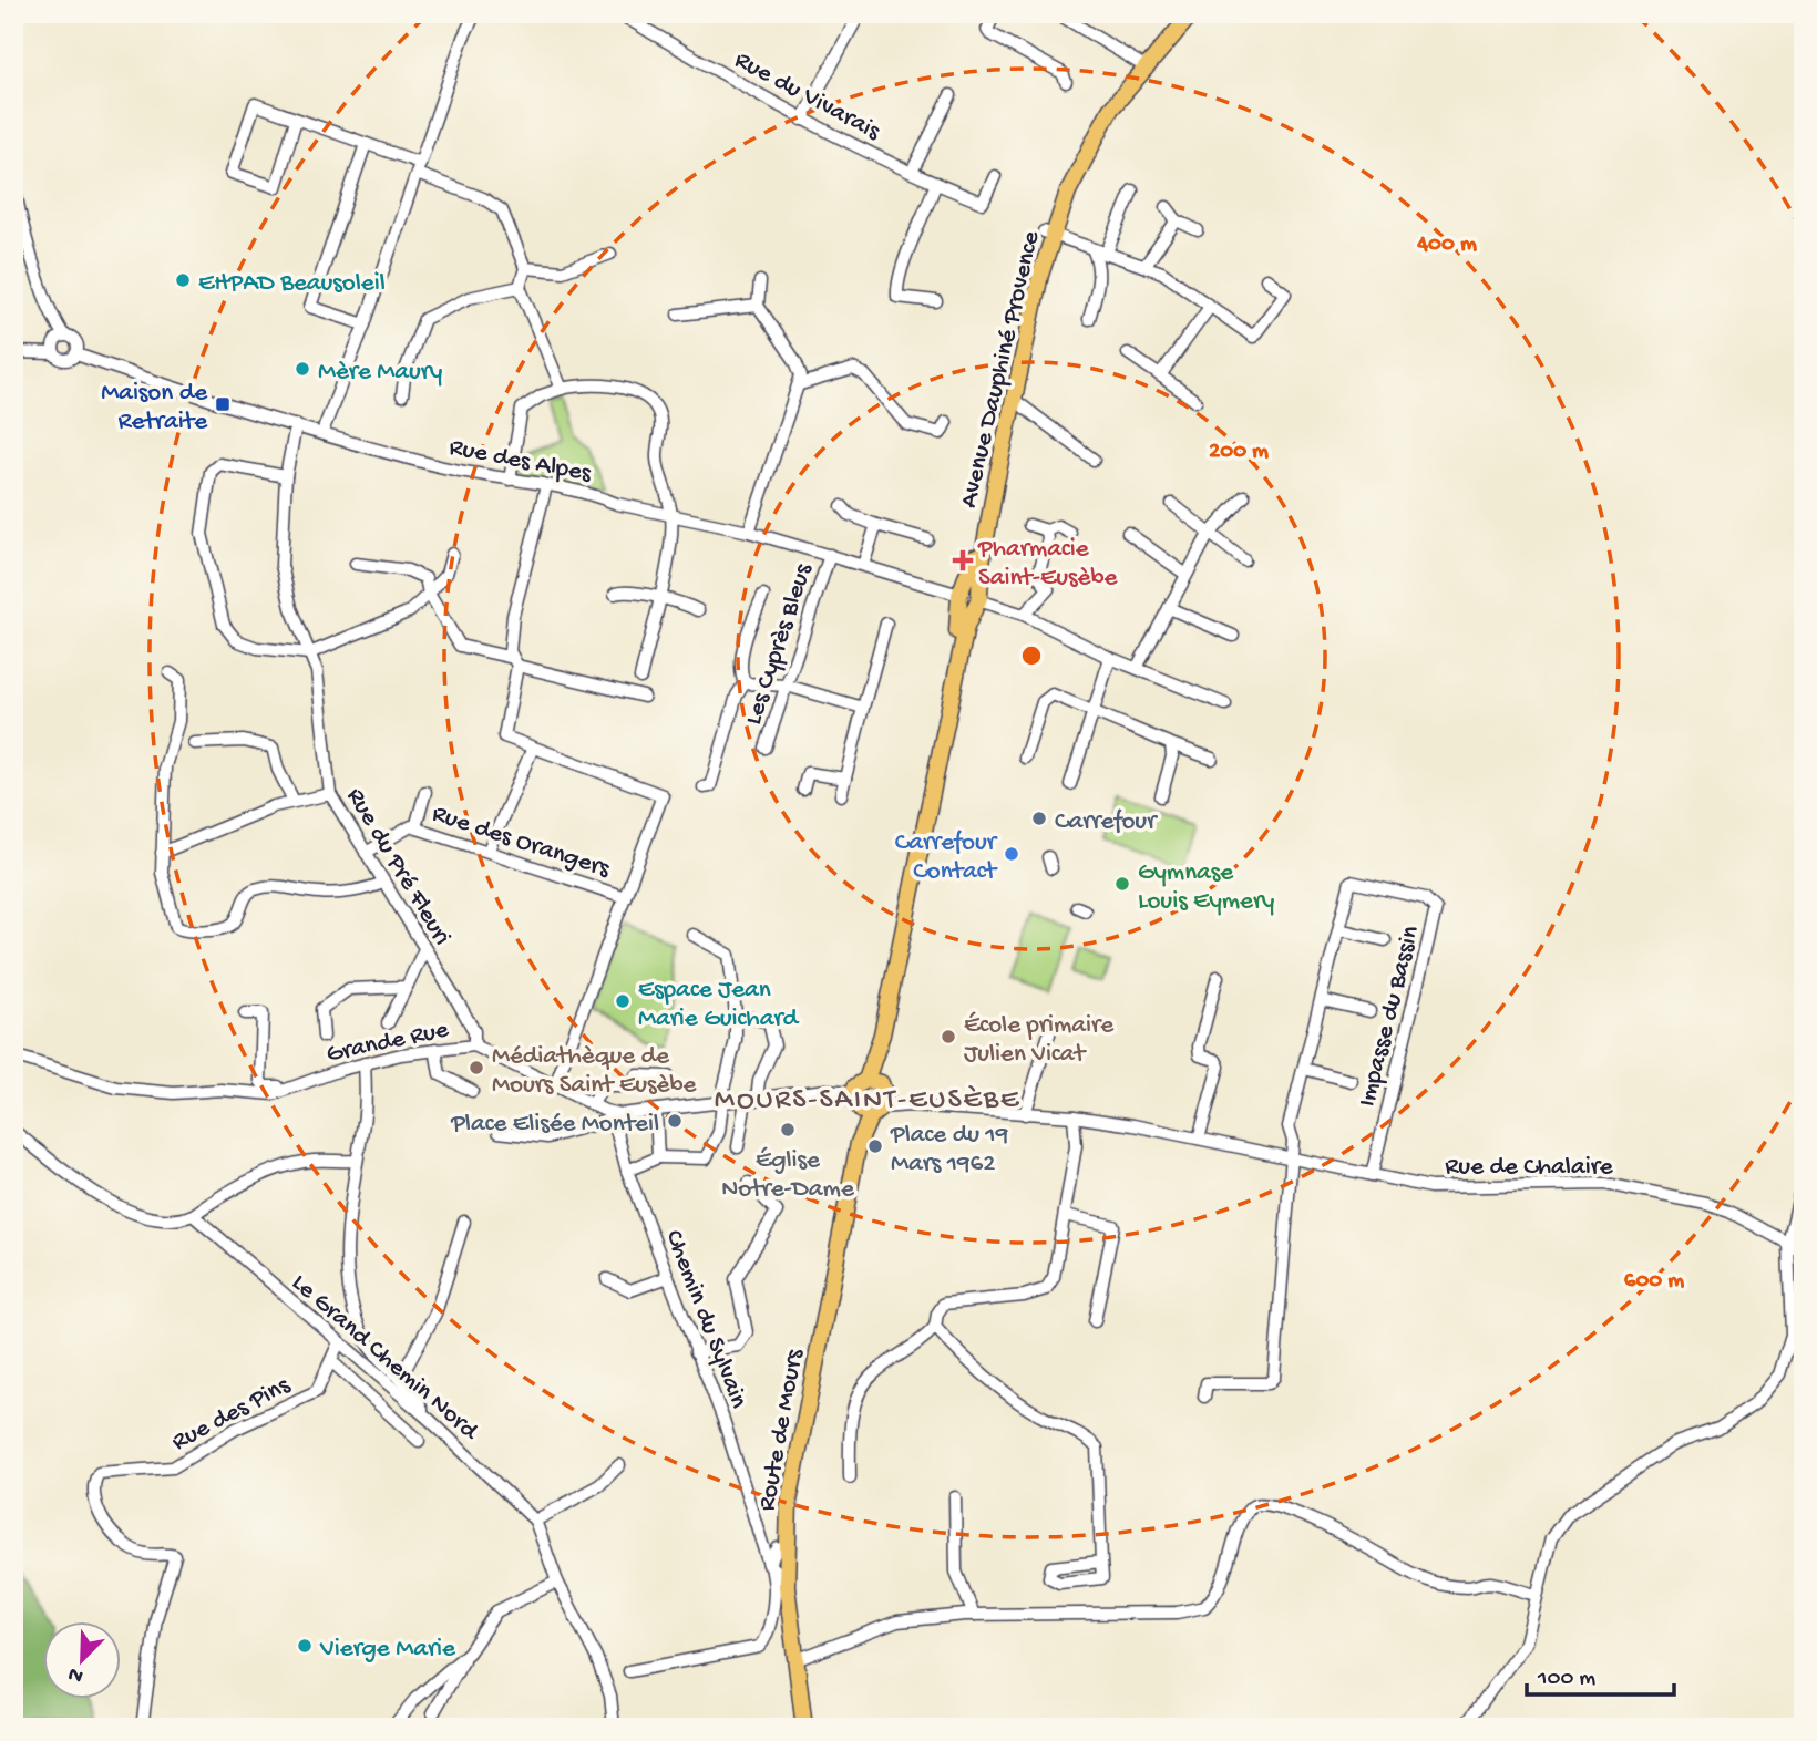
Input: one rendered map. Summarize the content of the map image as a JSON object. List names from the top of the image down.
{
  "streets": {
    "main road": ["Avenue Dauphiné Provence", "Route de Mours"],
    "street": [
      "Rue du Vivarais",
      "Rue des Alpes",
      "Les Cyprès Bleus",
      "Rue des Orangers",
      "Rue du Pré Fleuri",
      "Impasse du Bassin",
      "Grande Rue",
      "Rue de Chalaire",
      "Chemin du Sylvain",
      "Le Grand Chemin Nord",
      "Rue des Pins"
    ]
  },
  "crossings": [
    ["Avenue Dauphiné Provence", "Rue des Alpes"],
    ["Avenue Dauphiné Provence", "Rue de Chalaire"],
    ["Avenue Dauphiné Provence", "Route de Mours"],
    ["Rue des Alpes", "Les Cyprès Bleus"],
    ["Rue des Alpes", "Rue du Pré Fleuri"],
    ["Rue des Orangers", "Rue du Pré Fleuri"],
    ["Rue du Pré Fleuri", "Grande Rue"],
    ["Impasse du Bassin", "Rue de Chalaire"],
    ["Grande Rue", "Chemin du Sylvain"],
    ["Grande Rue", "Route de Mours"],
    ["Rue de Chalaire", "Route de Mours"],
    ["Le Grand Chemin Nord", "Rue des Pins"]
  ],
  "districts": ["MOURS-SAINT-EUSÈBE"],
  "places": {
    "other": [
      "EHPAD Beausoleil",
      "Mère Maury",
      "Carrefour",
      "Carrefour Contact",
      "Gymnase Louis Eymery",
      "Espace Jean Marie Guichard",
      "École primaire Julien Vicat",
      "Médiathèque de Mours Saint Eusèbe",
      "Place Elisée Monteil",
      "Église Notre-Dame",
      "Place du 19 Mars 1962",
      "Vierge Marie"
    ],
    "transit": ["Maison de Retraite"],
    "health": ["Pharmacie Saint-Eusèbe"]
  },
  "scale_bar": "100 m",
  "north": "bottom left",
  "rings": ["400 m", "200 m", "600 m"]
}
